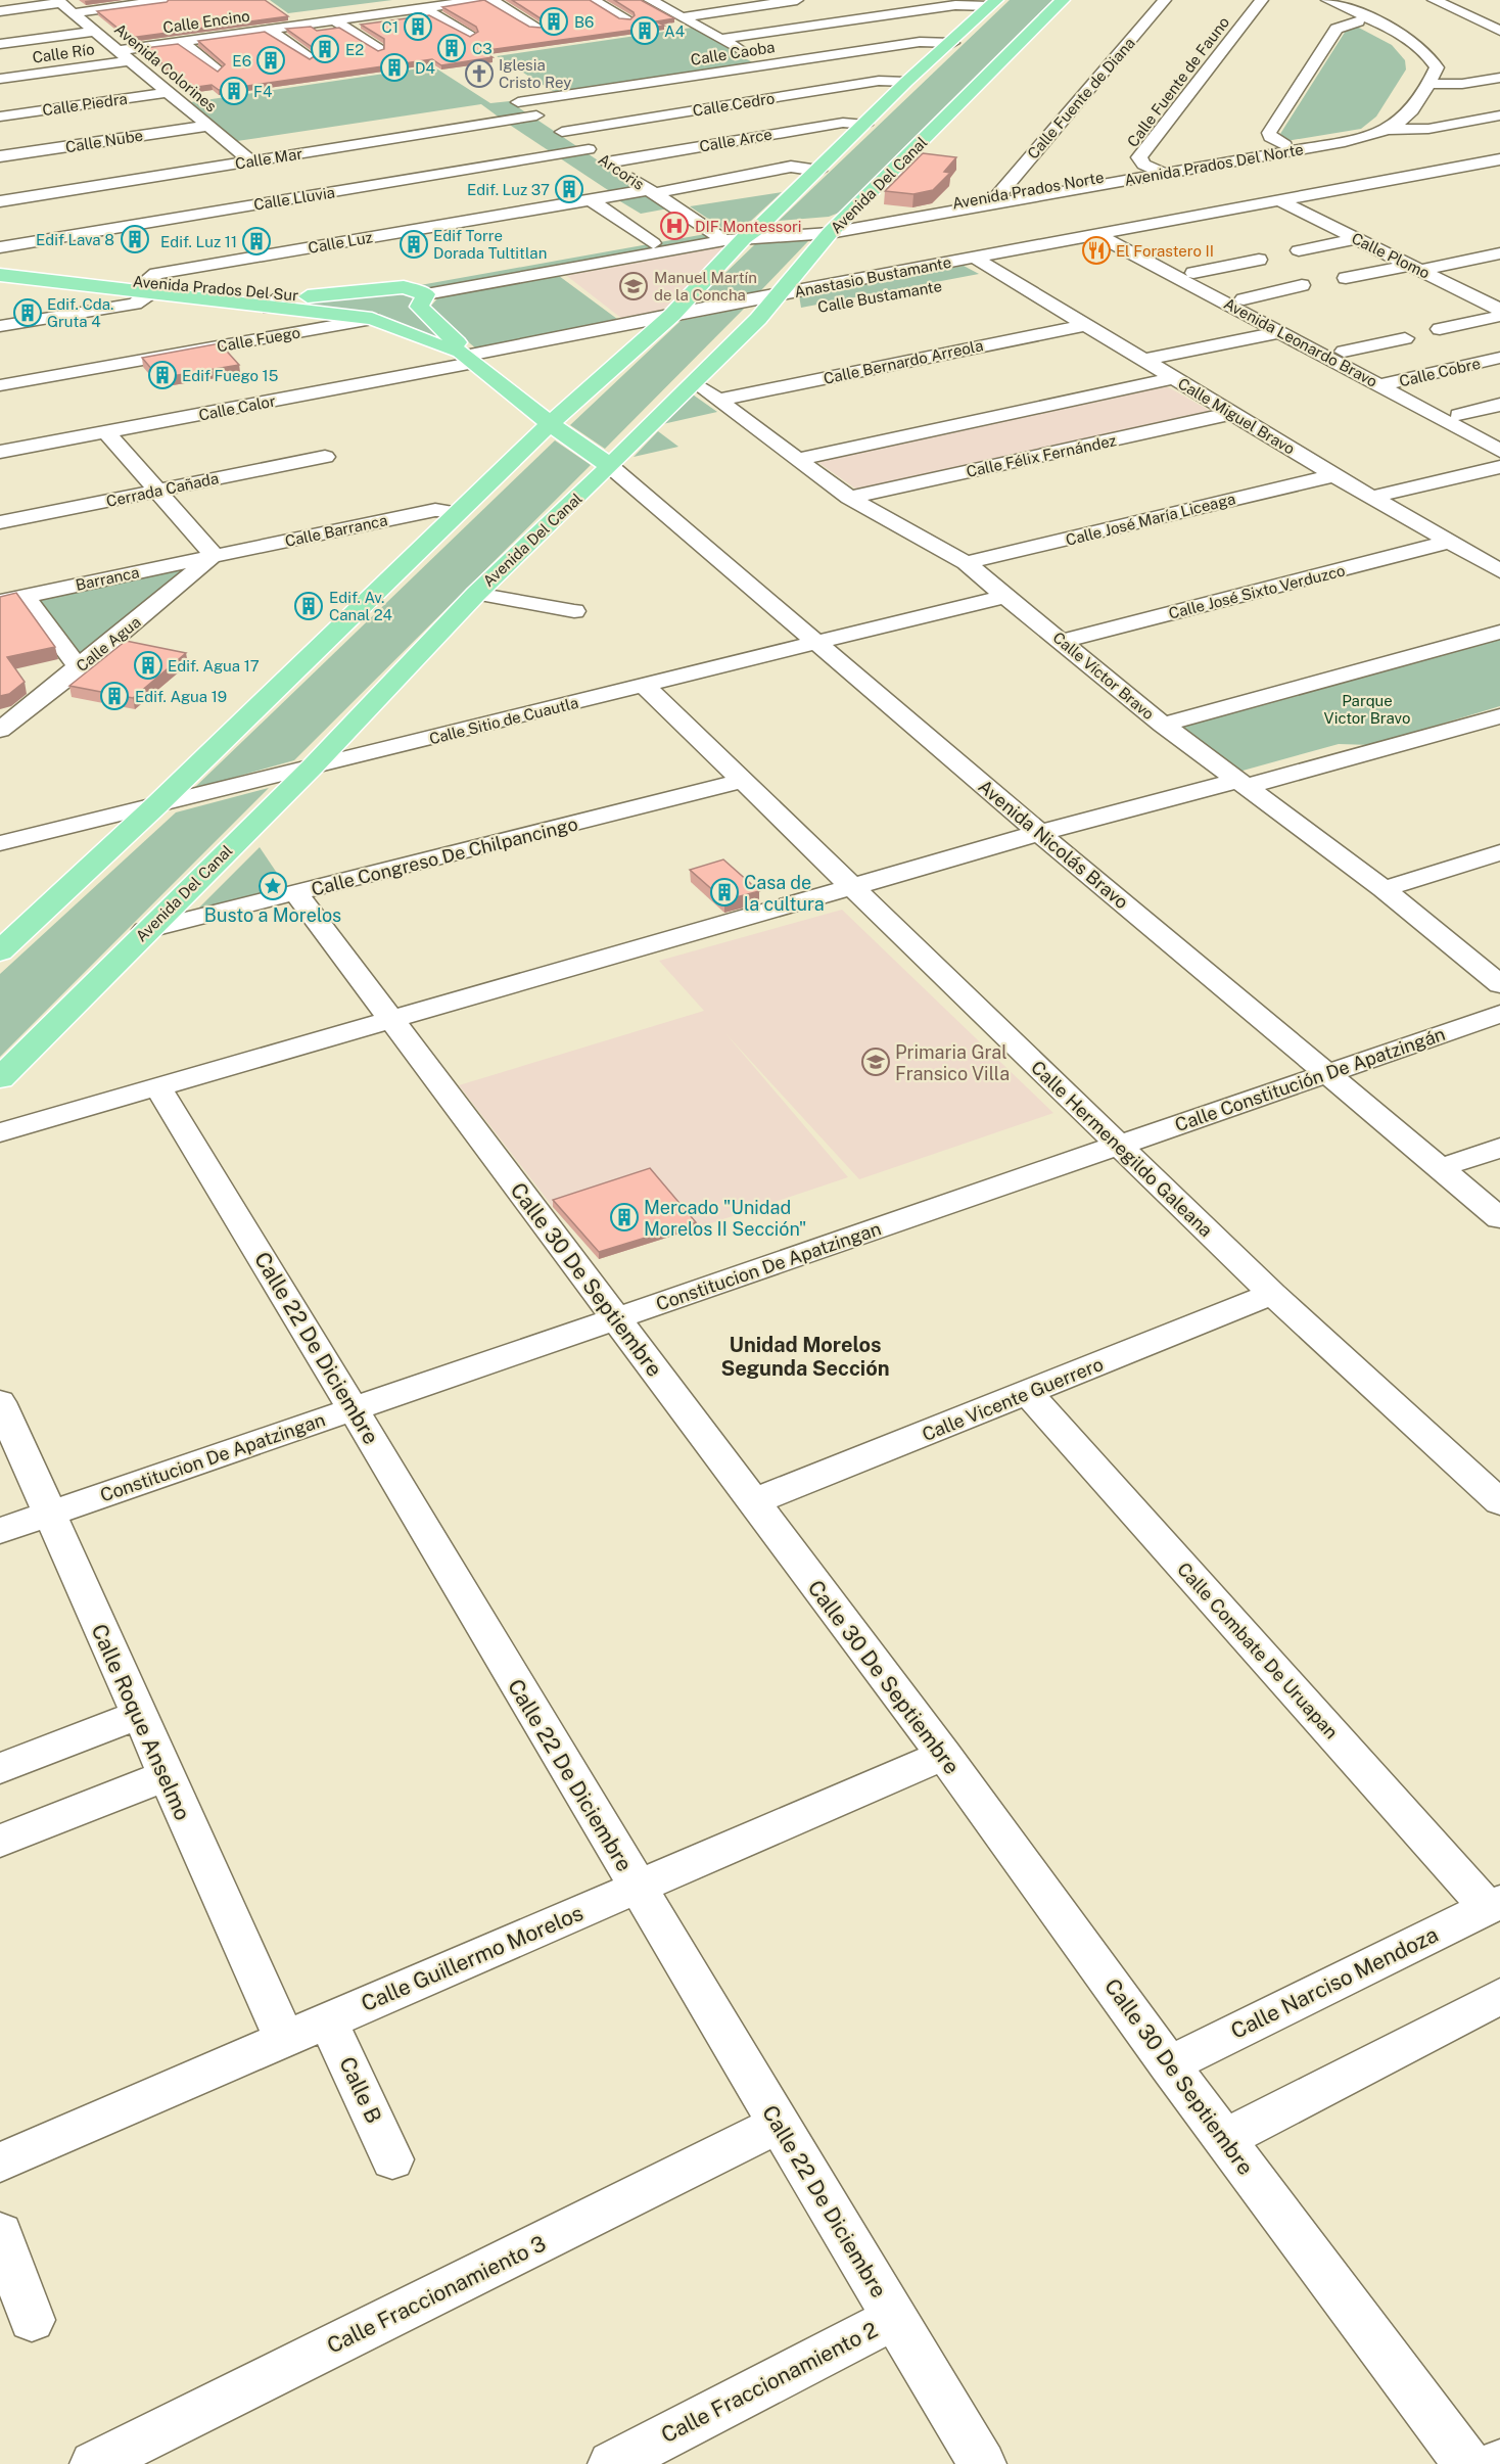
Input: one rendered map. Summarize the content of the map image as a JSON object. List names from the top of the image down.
{
  "streets": {
    "main road": ["Avenida Del Canal", "Avenida Prados Del Sur"],
    "street": [
      "Calle Encino",
      "Calle Río",
      "Calle Caoba",
      "Avenida Colorines",
      "Calle Fuente de Fauno",
      "Calle Fuente de Diana",
      "Calle Piedra",
      "Calle Cedro",
      "Calle Arce",
      "Calle Nube",
      "Calle Mar",
      "Avenida Prados Del Norte",
      "Arcoris",
      "Avenida Prados Norte",
      "Calle Lluvia",
      "Calle Luz",
      "Calle Plomo",
      "Anastasio Bustamante",
      "Calle Fuego",
      "Avenida Leonardo Bravo",
      "Calle Bernardo Arreola",
      "Calle Cobre",
      "Calle Calor",
      "Calle Miguel Bravo",
      "Calle Félix Fernández",
      "Cerrada Cañada",
      "Calle José María Liceaga",
      "Calle Barranca",
      "Barranca",
      "Calle José Sixto Verduzco",
      "Calle Agua",
      "Calle Víctor Bravo",
      "Calle Sitio de Cuautla",
      "Avenida Nicolás Bravo",
      "Calle Congreso De Chilpancingo",
      "Calle Constitución De Apatzingán",
      "Calle Hermenegildo Galeana",
      "Constitucion De Apatzingan",
      "Calle 30 De Septiembre",
      "Calle 22 De Diciembre",
      "Calle Vicente Guerrero",
      "Calle Combate De Uruapan",
      "Calle Roque Anselmo",
      "Calle Guillermo Morelos",
      "Calle Narciso Mendoza",
      "Calle B",
      "Calle Fraccionamiento 3",
      "Calle Fraccionamiento 2"
    ]
  },
  "crossings": [
    ["Calle Encino", "Avenida Colorines"],
    ["Calle Río", "Avenida Colorines"],
    ["Calle Caoba", "Arcoris"],
    ["Avenida Colorines", "Calle Piedra"],
    ["Avenida Colorines", "Calle Nube"],
    ["Avenida Colorines", "Calle Mar"],
    ["Calle Fuente de Fauno", "Avenida Prados Del Norte"],
    ["Calle Fuente de Fauno", "Avenida Prados Norte"],
    ["Calle Fuente de Diana", "Avenida Prados Norte"],
    ["Calle Cedro", "Arcoris"],
    ["Calle Arce", "Arcoris"],
    ["Calle Mar", "Arcoris"],
    ["Avenida Prados Del Norte", "Avenida Del Canal"],
    ["Avenida Prados Del Norte", "Avenida Prados Norte"],
    ["Arcoris", "Calle Lluvia"],
    ["Arcoris", "Calle Luz"],
    ["Avenida Del Canal", "Avenida Prados Norte"],
    ["Avenida Del Canal", "Anastasio Bustamante"],
    ["Avenida Del Canal", "Avenida Prados Del Sur"],
    ["Avenida Del Canal", "Calle Víctor Bravo"],
    ["Avenida Del Canal", "Calle Sitio de Cuautla"],
    ["Avenida Del Canal", "Avenida Nicolás Bravo"],
    ["Avenida Del Canal", "Calle Congreso De Chilpancingo"],
    ["Calle Luz", "Avenida Prados Del Sur"],
    ["Calle Plomo", "Anastasio Bustamante"],
    ["Anastasio Bustamante", "Avenida Prados Del Sur"],
    ["Anastasio Bustamante", "Avenida Leonardo Bravo"],
    ["Anastasio Bustamante", "Calle Calor"],
    ["Anastasio Bustamante", "Calle Miguel Bravo"],
    ["Avenida Prados Del Sur", "Calle Fuego"],
    ["Avenida Prados Del Sur", "Calle Calor"],
    ["Avenida Prados Del Sur", "Avenida Nicolás Bravo"],
    ["Avenida Leonardo Bravo", "Calle Cobre"],
    ["Calle Bernardo Arreola", "Calle Miguel Bravo"],
    ["Calle Bernardo Arreola", "Calle Víctor Bravo"],
    ["Calle Miguel Bravo", "Calle Félix Fernández"],
    ["Calle Miguel Bravo", "Calle José María Liceaga"],
    ["Calle Miguel Bravo", "Calle José Sixto Verduzco"],
    ["Calle Félix Fernández", "Calle Víctor Bravo"],
    ["Calle José María Liceaga", "Calle Víctor Bravo"],
    ["Calle Barranca", "Barranca"],
    ["Calle Barranca", "Calle Agua"],
    ["Barranca", "Calle Agua"],
    ["Calle José Sixto Verduzco", "Calle Víctor Bravo"],
    ["Calle Víctor Bravo", "Calle Sitio de Cuautla"],
    ["Calle Sitio de Cuautla", "Avenida Nicolás Bravo"],
    ["Calle Sitio de Cuautla", "Calle Hermenegildo Galeana"],
    ["Avenida Nicolás Bravo", "Calle Constitución De Apatzingán"],
    ["Calle Congreso De Chilpancingo", "Calle Hermenegildo Galeana"],
    ["Calle Congreso De Chilpancingo", "Calle 30 De Septiembre"],
    ["Calle Constitución De Apatzingán", "Calle Hermenegildo Galeana"],
    ["Calle Constitución De Apatzingán", "Constitucion De Apatzingan"],
    ["Calle Hermenegildo Galeana", "Constitucion De Apatzingan"],
    ["Calle Hermenegildo Galeana", "Calle Vicente Guerrero"],
    ["Constitucion De Apatzingan", "Calle 30 De Septiembre"],
    ["Constitucion De Apatzingan", "Calle 22 De Diciembre"],
    ["Constitucion De Apatzingan", "Calle Roque Anselmo"],
    ["Calle 30 De Septiembre", "Calle Vicente Guerrero"],
    ["Calle 30 De Septiembre", "Calle Guillermo Morelos"],
    ["Calle 30 De Septiembre", "Calle Narciso Mendoza"],
    ["Calle 22 De Diciembre", "Calle Guillermo Morelos"],
    ["Calle 22 De Diciembre", "Calle Fraccionamiento 3"],
    ["Calle 22 De Diciembre", "Calle Fraccionamiento 2"],
    ["Calle Vicente Guerrero", "Calle Combate De Uruapan"],
    ["Calle Combate De Uruapan", "Calle Narciso Mendoza"],
    ["Calle Roque Anselmo", "Calle Guillermo Morelos"],
    ["Calle Guillermo Morelos", "Calle B"]
  ],
  "districts": ["Unidad Morelos Segunda Sección"],
  "parks": ["Parque Victor Bravo"],
  "places": {
    "building": [
      "B6",
      "C1",
      "A4",
      "C3",
      "E2",
      "E6",
      "D4",
      "F4",
      "Edif. Luz 37",
      "Edif Lava 8",
      "Edif. Luz 11",
      "Edif Torre Dorada Tultitlan",
      "Edif. Cda. Gruta 4",
      "Edif Fuego 15",
      "Edif. Av. Canal 24",
      "Edif. Agua 17",
      "Edif. Agua 19",
      "Casa de la cultura",
      "Mercado \"Unidad Morelos II Sección\""
    ],
    "church": ["Iglesia Cristo Rey"],
    "hospital": ["DIF Montessori"],
    "restaurant": ["El Forastero II"],
    "school or university": ["Manuel Martín de la Concha", "Primaria Gral Fransico Villa"],
    "place": ["Busto a Morelos"]
  }
}
